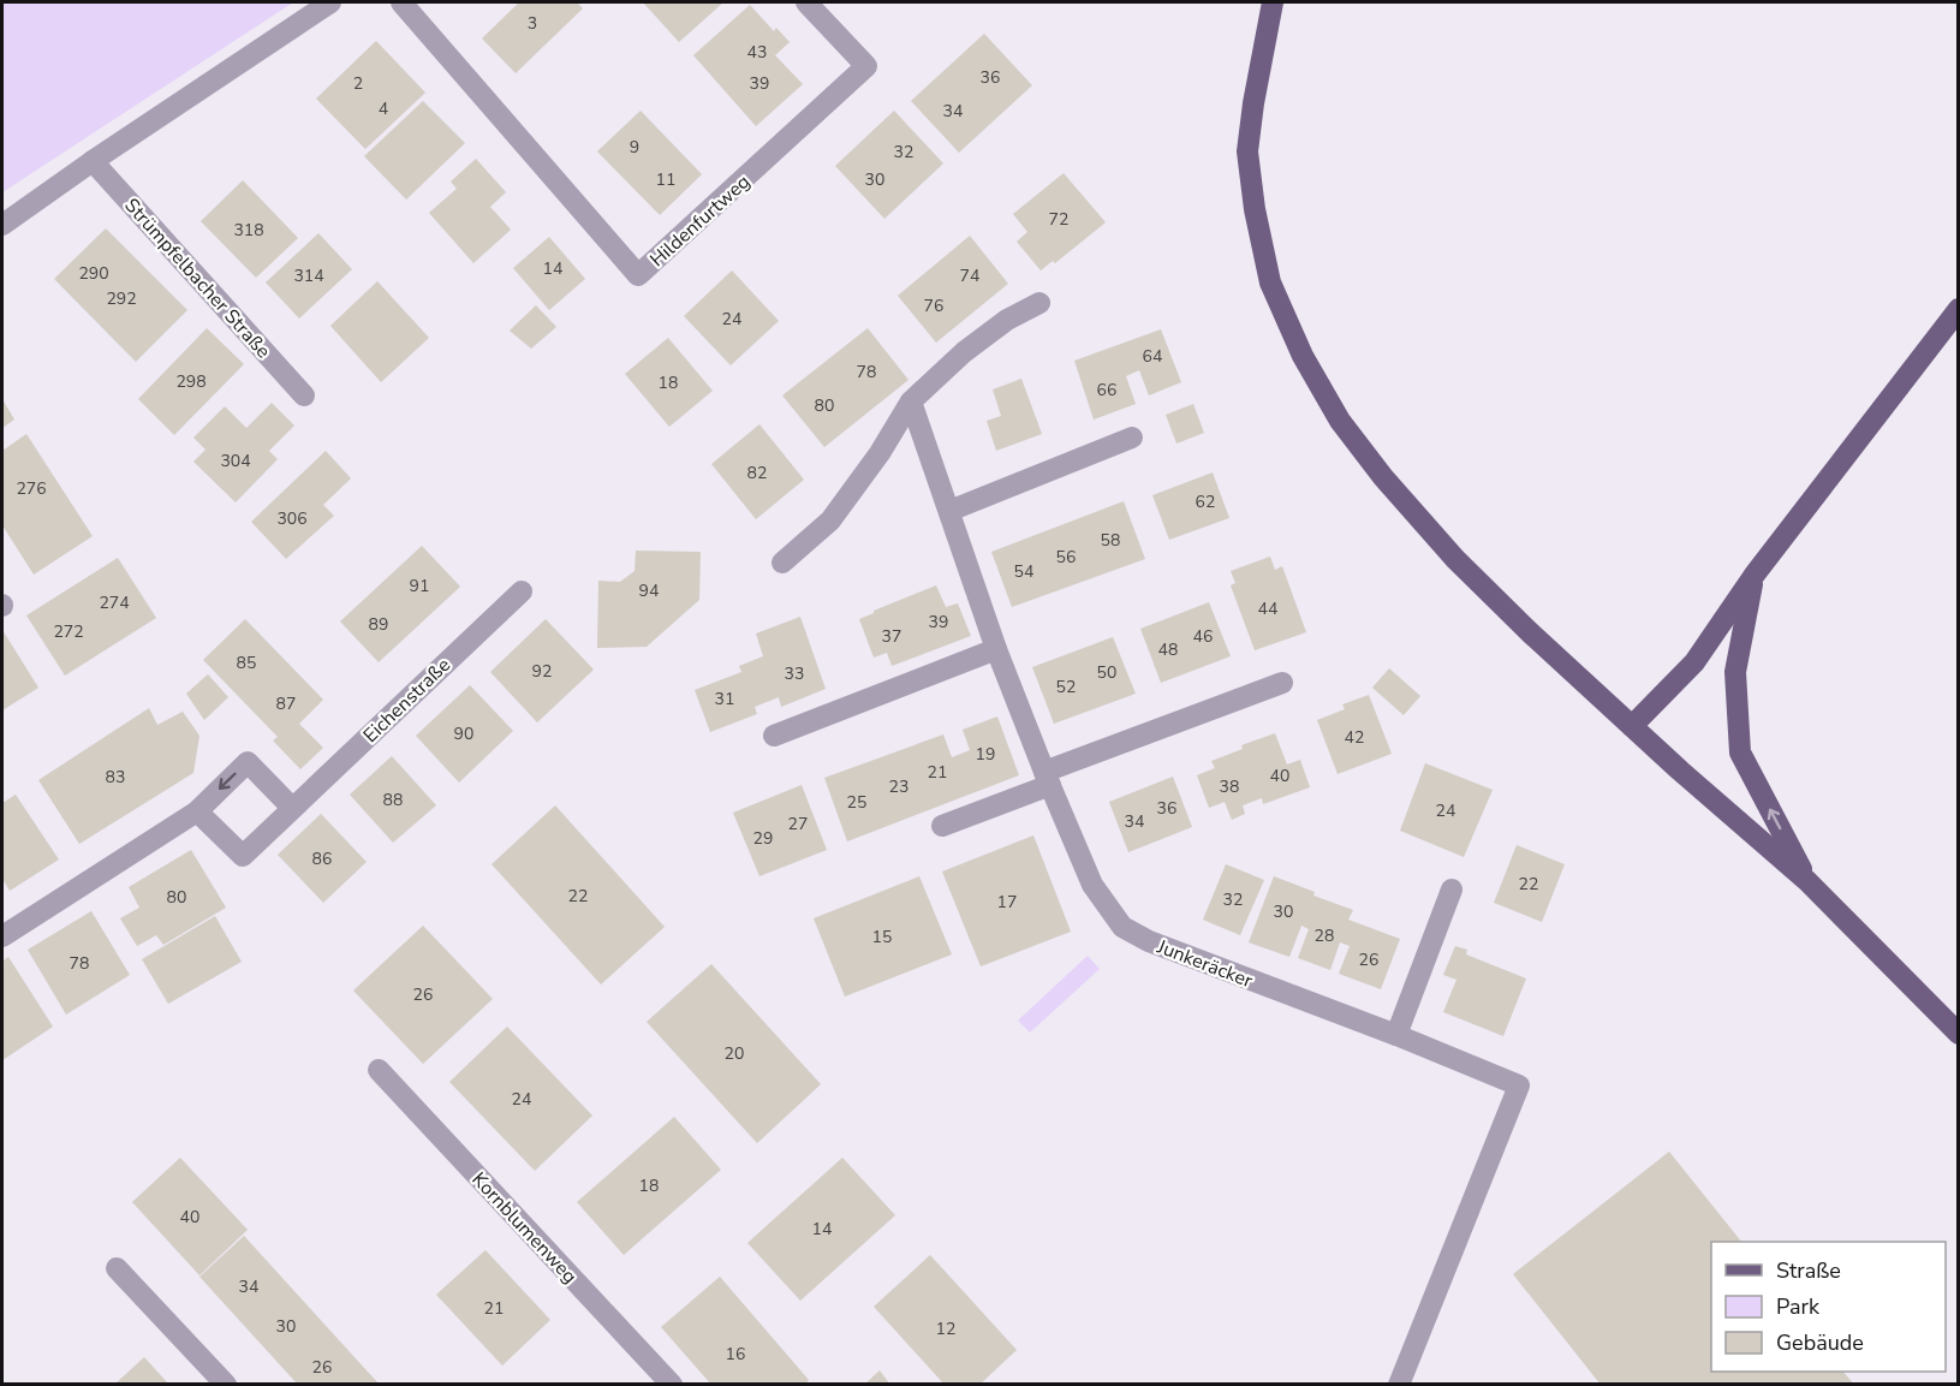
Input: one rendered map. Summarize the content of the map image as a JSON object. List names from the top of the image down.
{
  "streets": {
    "street": [
      "Hildenfurtweg",
      "Strümpfelbacher Straße",
      "Eichenstraße",
      "Junkeräcker",
      "Kornblumenweg"
    ]
  },
  "house_numbers": [
    "3",
    "43",
    "36",
    "2",
    "39",
    "4",
    "34",
    "9",
    "32",
    "11",
    "30",
    "72",
    "318",
    "14",
    "290",
    "314",
    "74",
    "292",
    "76",
    "24",
    "64",
    "78",
    "298",
    "18",
    "66",
    "80",
    "304",
    "82",
    "276",
    "62",
    "306",
    "58",
    "56",
    "54",
    "91",
    "94",
    "274",
    "44",
    "39",
    "89",
    "272",
    "37",
    "46",
    "48",
    "85",
    "92",
    "50",
    "33",
    "52",
    "31",
    "87",
    "90",
    "42",
    "19",
    "21",
    "40",
    "83",
    "23",
    "38",
    "88",
    "25",
    "36",
    "24",
    "34",
    "27",
    "29",
    "86",
    "22",
    "22",
    "80",
    "32",
    "17",
    "30",
    "28",
    "15",
    "26",
    "78",
    "26",
    "20",
    "24",
    "18",
    "40",
    "14",
    "34",
    "21",
    "30",
    "12",
    "16",
    "26"
  ],
  "legend": ["Straße", "Park", "Gebäude"]
}
